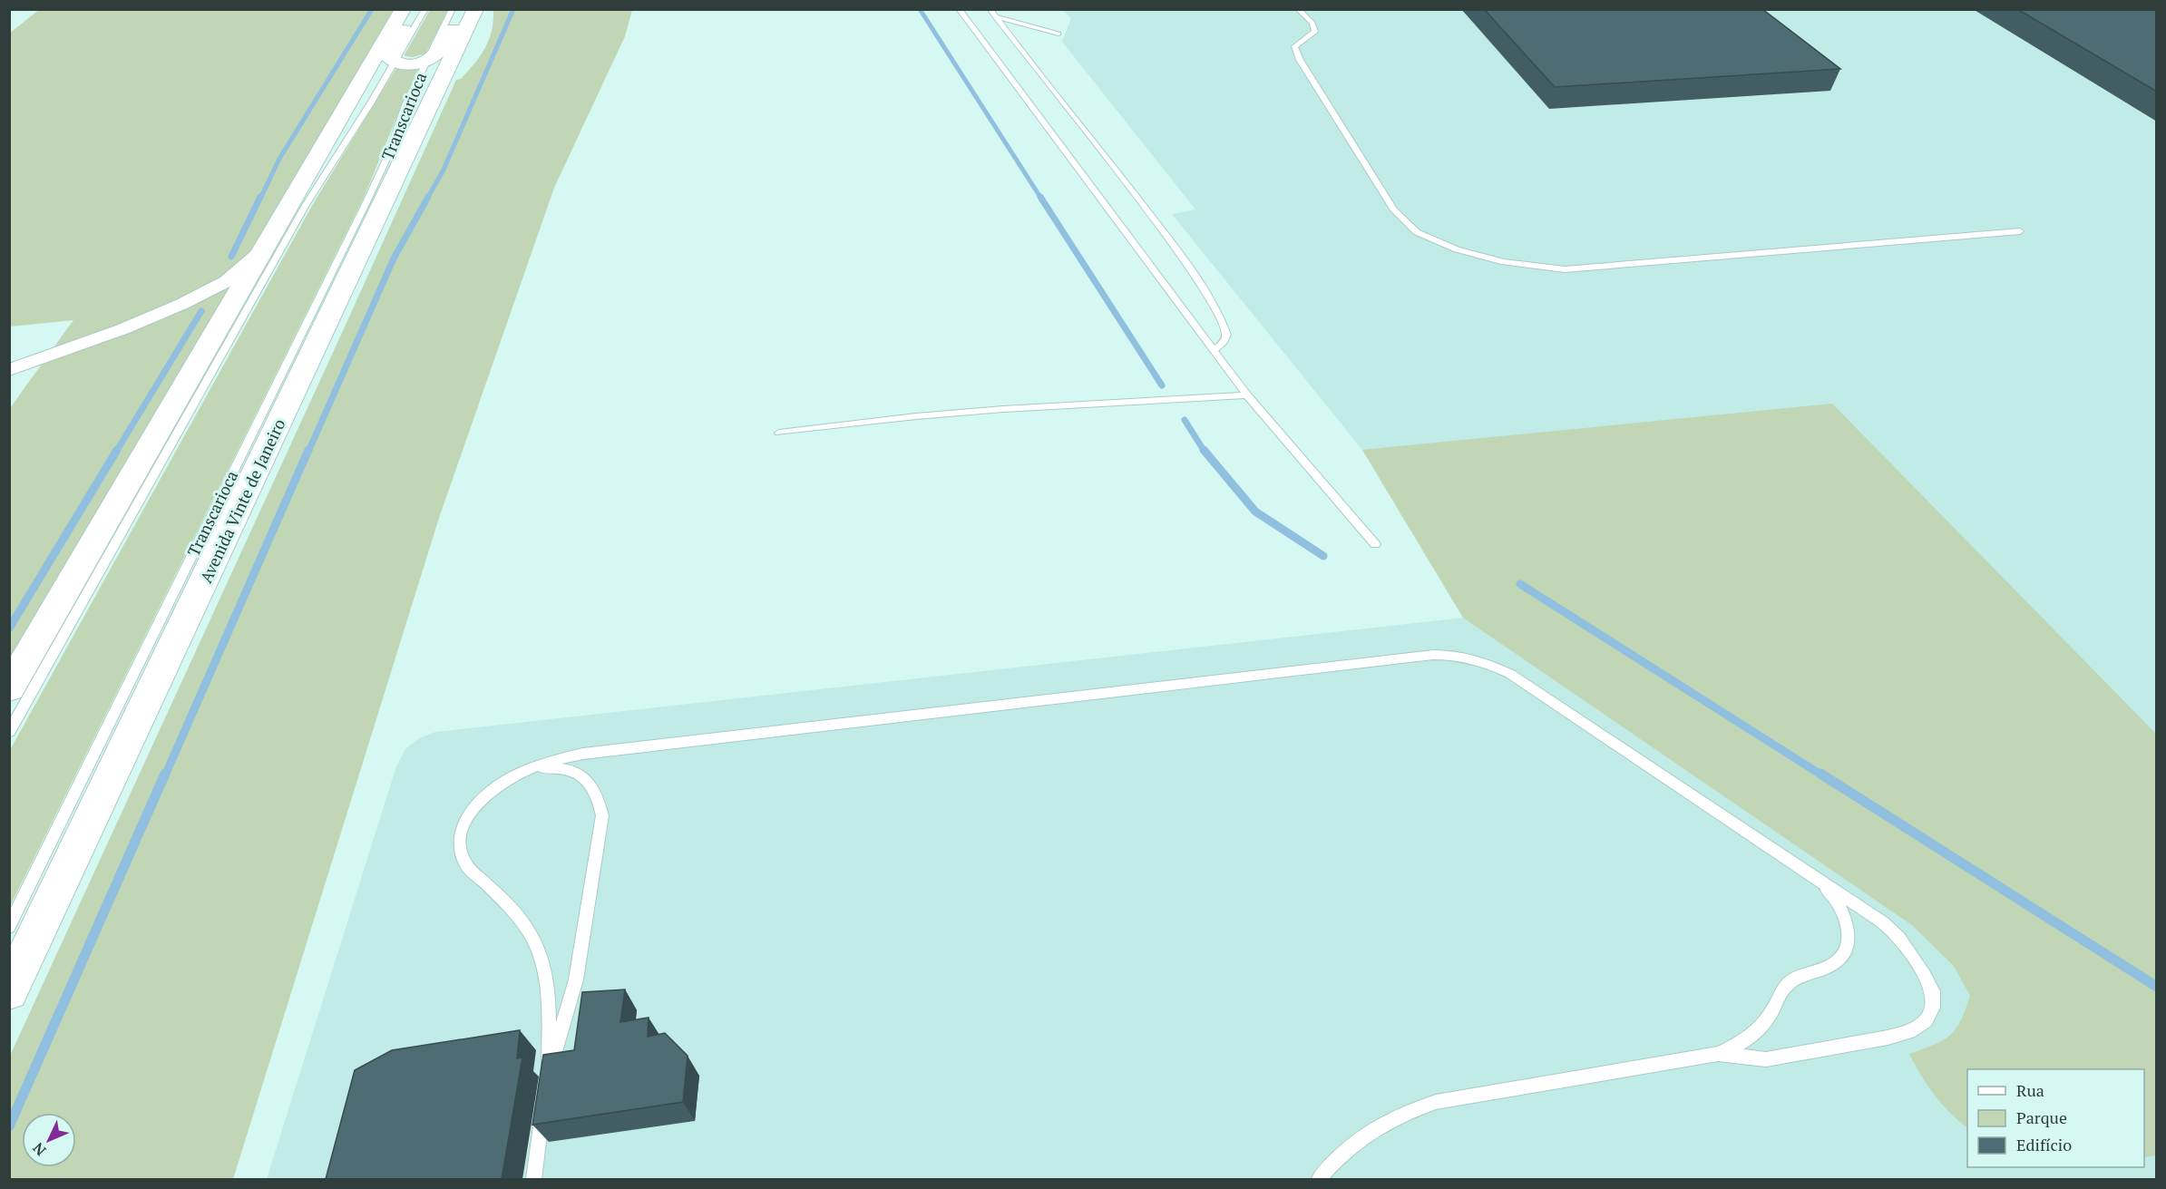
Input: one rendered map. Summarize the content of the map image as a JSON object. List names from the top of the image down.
{
  "streets": {
    "street": ["Avenida Vinte de Janeiro"],
    "lane": ["Transcarioca"]
  },
  "legend": ["Rua", "Parque", "Edifício"],
  "north": "bottom left"
}
